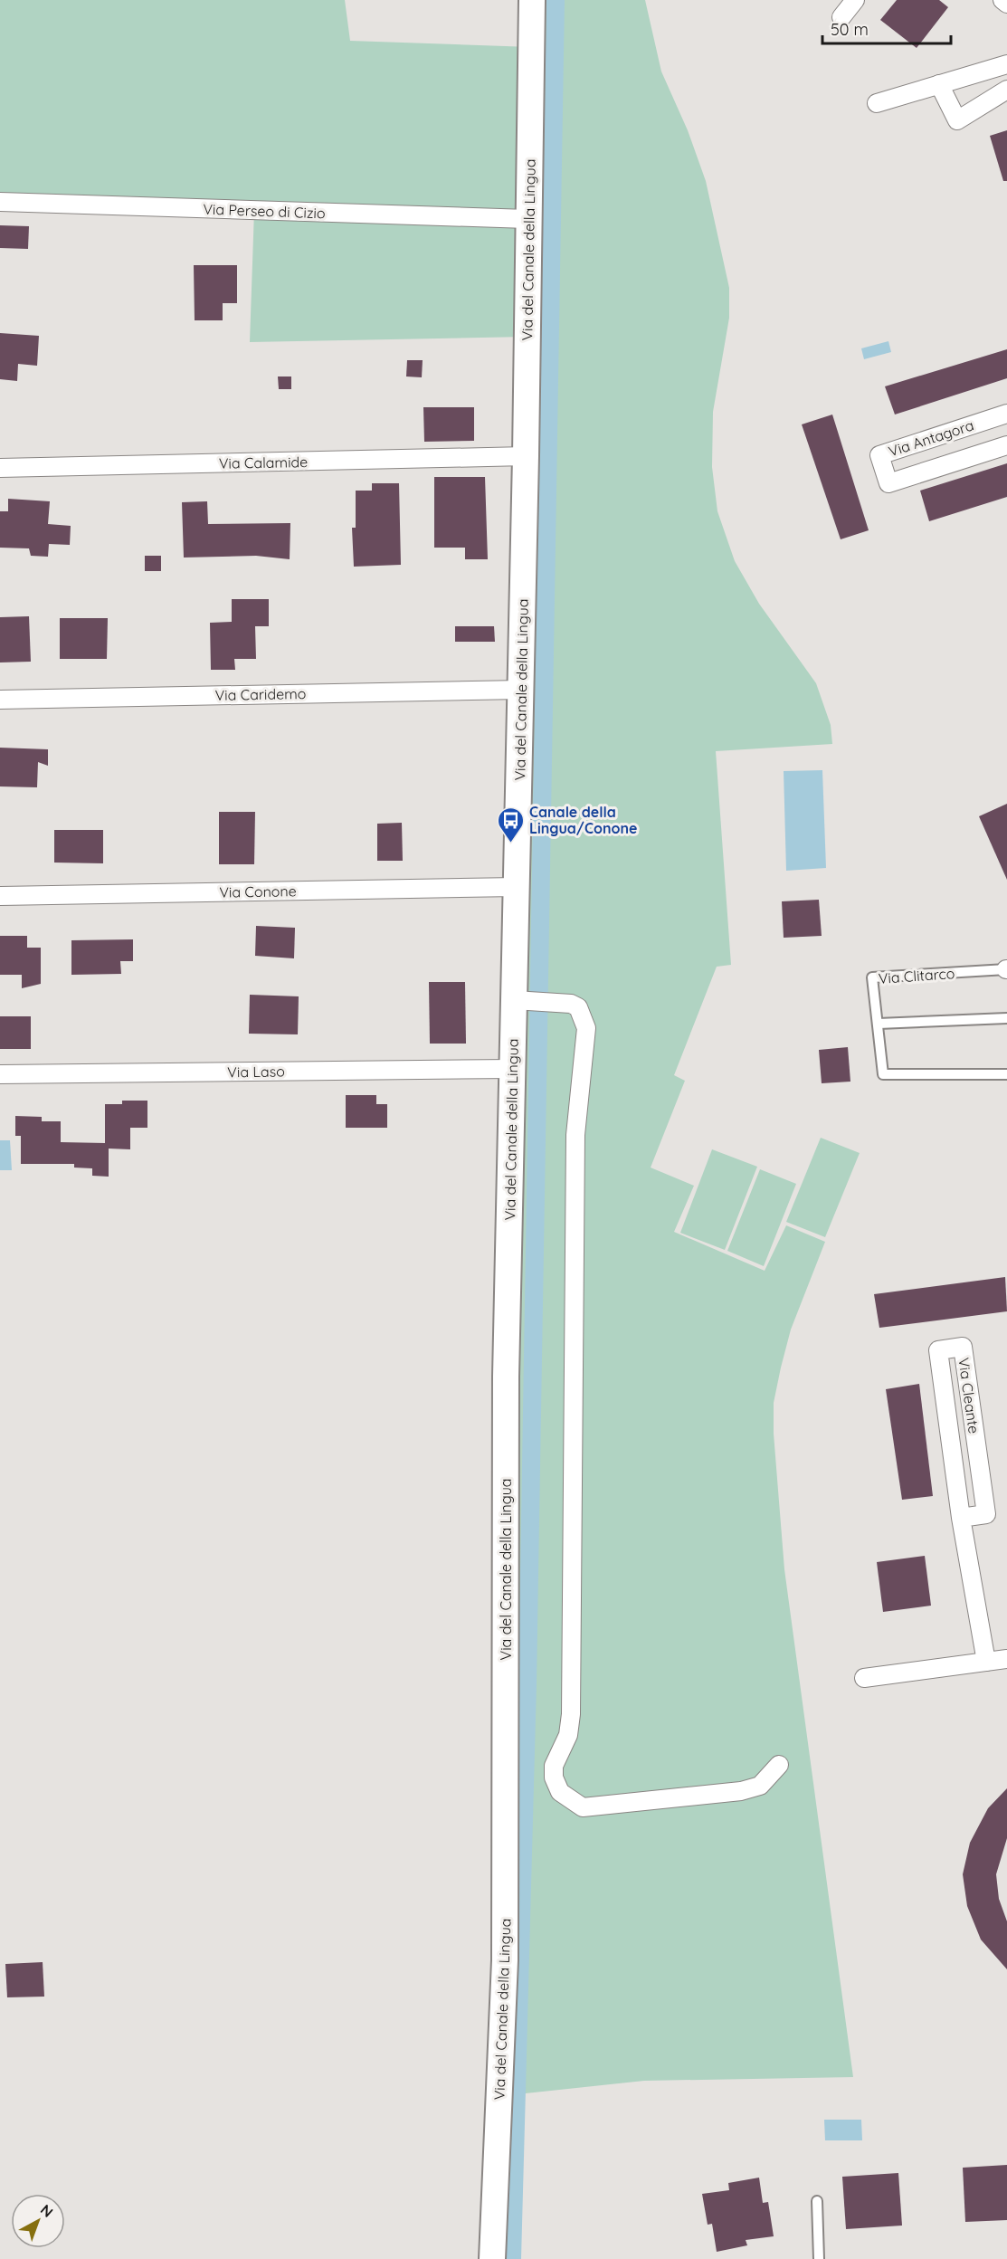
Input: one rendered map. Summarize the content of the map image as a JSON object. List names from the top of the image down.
{
  "streets": {
    "street": [
      "Via Perseo di Cizio",
      "Via del Canale della Lingua",
      "Via Antagora",
      "Via Calamide",
      "Via Caridemo",
      "Via Conone",
      "Via Laso",
      "Via Cleante"
    ],
    "lane": ["Via Clitarco"]
  },
  "crossings": [
    ["Via Perseo di Cizio", "Via del Canale della Lingua"],
    ["Via del Canale della Lingua", "Via Calamide"],
    ["Via del Canale della Lingua", "Via Caridemo"],
    ["Via del Canale della Lingua", "Via Conone"],
    ["Via del Canale della Lingua", "Via Laso"]
  ],
  "places": {
    "bus stop": ["Canale della Lingua/Conone"]
  },
  "scale_bar": "50 m",
  "north": "top right"
}
